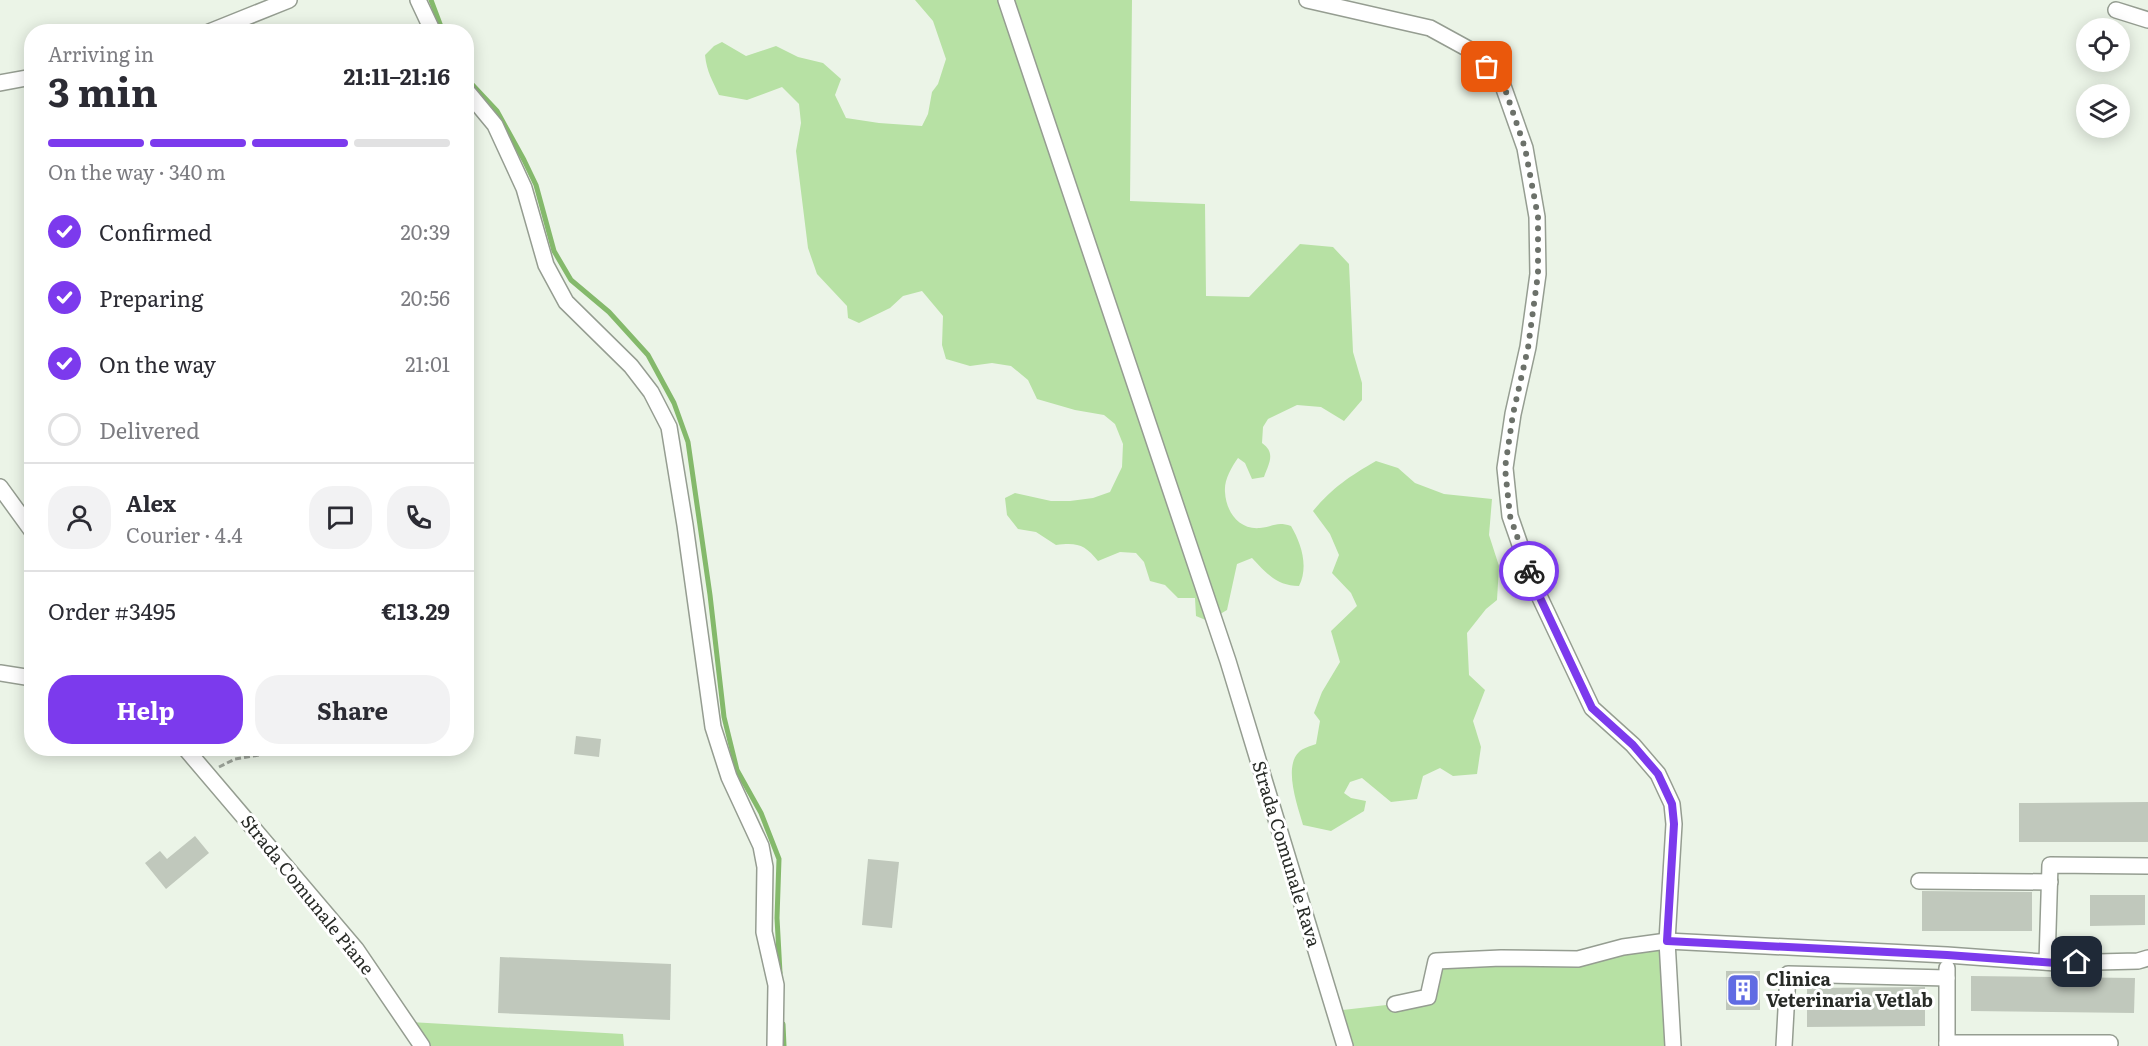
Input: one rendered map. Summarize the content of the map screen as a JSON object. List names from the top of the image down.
{
  "streets": {
    "street": ["Strada Comunale Rava", "Strada Comunale Piane"]
  },
  "places": {
    "building": ["Clinica Veterinaria Vetlab"]
  },
  "page": {
    "heading": ["3 min", "Arriving in", "21:11–21:16"],
    "panel": [
      "Alex",
      "Courier · 4.4",
      "Order #3495",
      "€13.29"
    ],
    "bar": "On the way · 340 m",
    "list": [
      ["Confirmed", "20:39"],
      ["Preparing", "20:56"],
      ["On the way", "21:01"],
      "Delivered"
    ],
    "buttons": ["Help", "Share"]
  }
}
